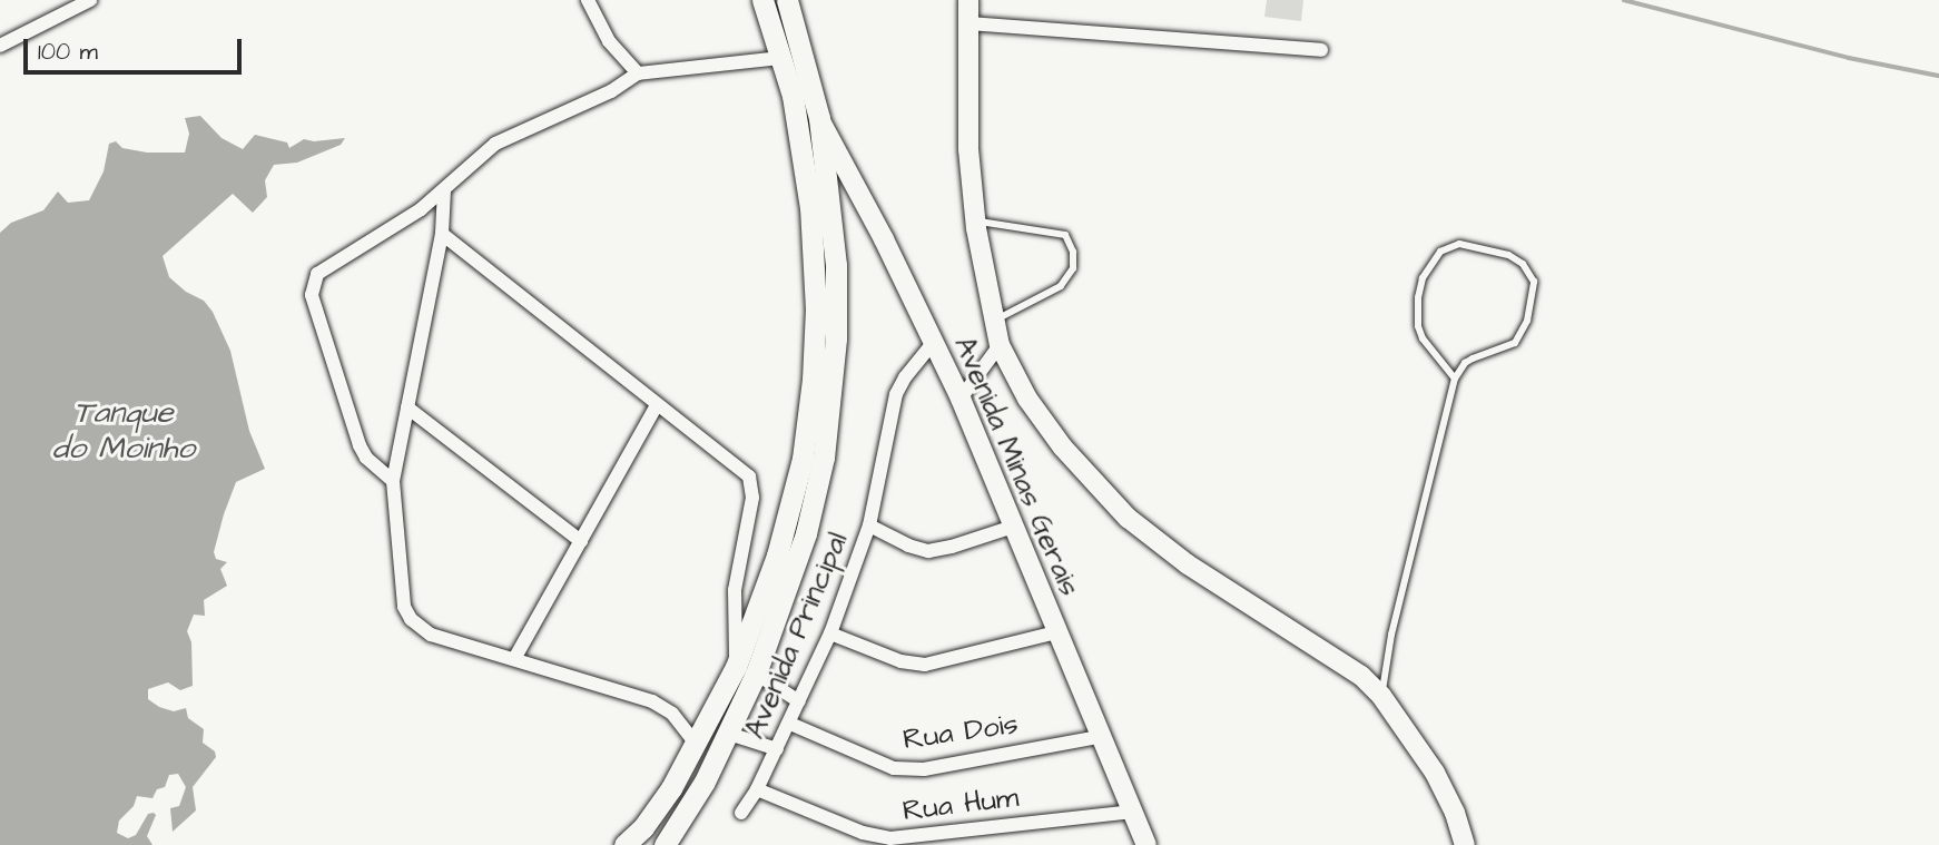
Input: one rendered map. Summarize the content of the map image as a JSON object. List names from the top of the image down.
{
  "streets": {
    "street": [
      "Avenida Minas Gerais",
      "Avenida Principal",
      "Rua Dois",
      "Rua Hum"
    ]
  },
  "crossings": [
    ["Avenida Minas Gerais", "Avenida Principal"],
    ["Avenida Minas Gerais", "Rua Dois"],
    ["Avenida Minas Gerais", "Rua Hum"],
    ["Avenida Principal", "Rua Dois"],
    ["Avenida Principal", "Rua Hum"]
  ],
  "water": ["Tanque do Moinho"],
  "scale_bar": "100 m"
}
